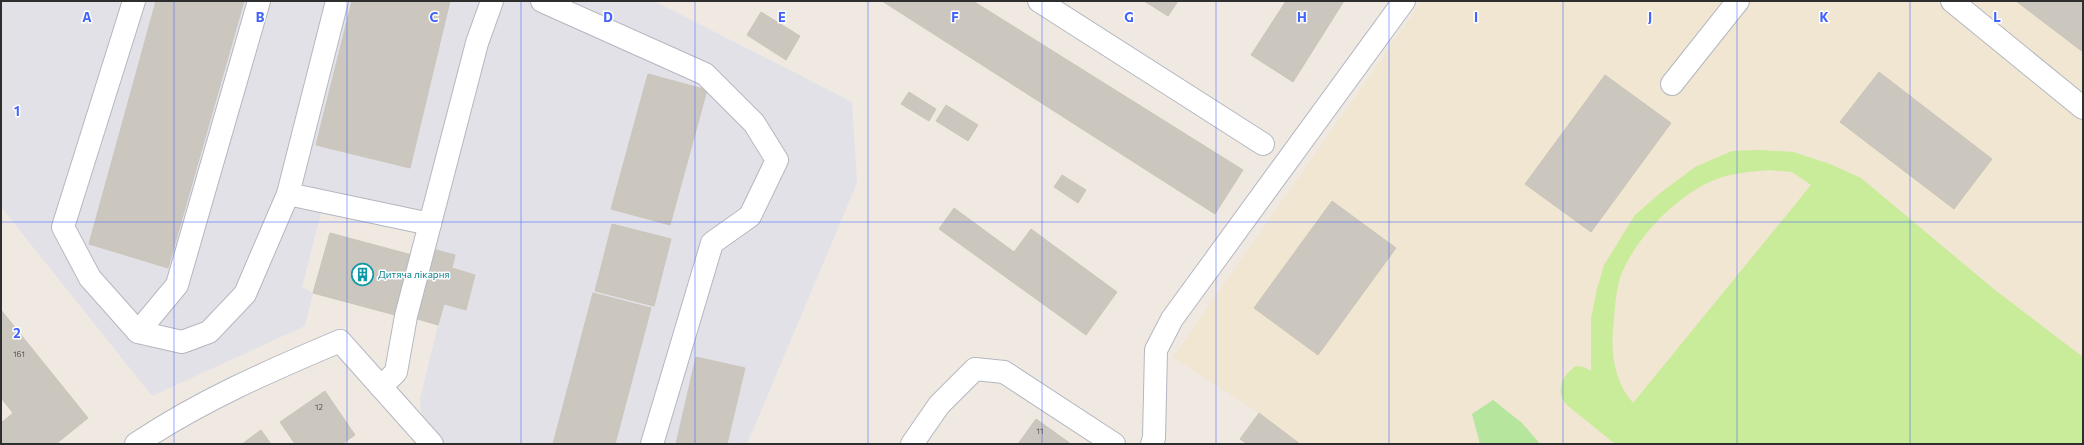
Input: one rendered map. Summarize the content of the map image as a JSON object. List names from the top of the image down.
{
  "places": {
    "building": ["Дитяча лікарня"]
  },
  "house_numbers": ["161", "12", "11"],
  "grid": {
    "columns": [
      "A",
      "B",
      "C",
      "D",
      "E",
      "F",
      "G",
      "H",
      "I",
      "J",
      "K",
      "L"
    ],
    "rows": ["1", "2"]
  }
}
